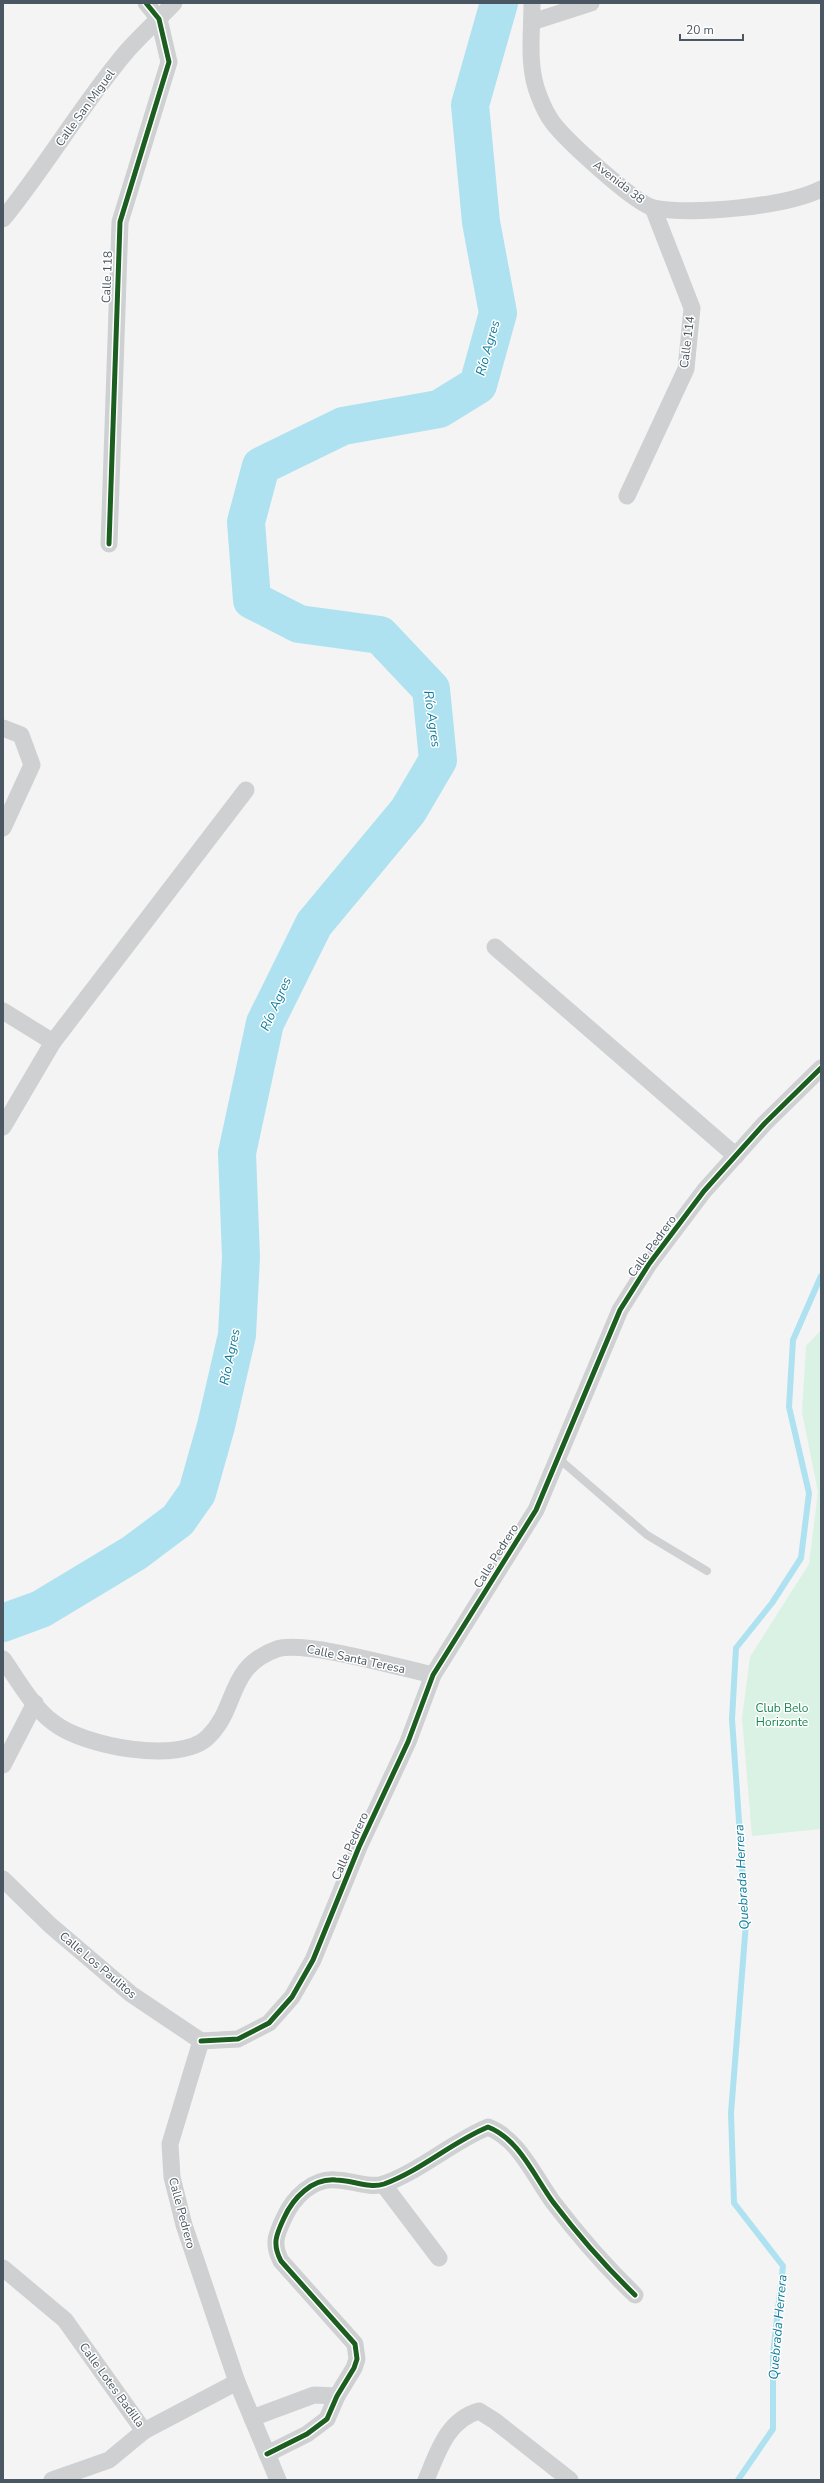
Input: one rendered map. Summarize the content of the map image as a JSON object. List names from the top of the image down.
{
  "streets": {
    "street": [
      "Calle San Miguel",
      "Avenida 38",
      "Calle 118",
      "Calle 114",
      "Calle Pedrero",
      "Calle Santa Teresa",
      "Calle Los Paulitos",
      "Calle Lotes Badilla"
    ]
  },
  "crossings": [
    ["Calle San Miguel", "Calle 118"],
    ["Avenida 38", "Calle 114"],
    ["Calle Pedrero", "Calle Santa Teresa"],
    ["Calle Pedrero", "Calle Los Paulitos"],
    ["Calle Pedrero", "Calle Lotes Badilla"]
  ],
  "water": ["Río Agres", "Quebrada Herrera"],
  "parks": ["Club Belo Horizonte"],
  "scale_bar": "20 m"
}
